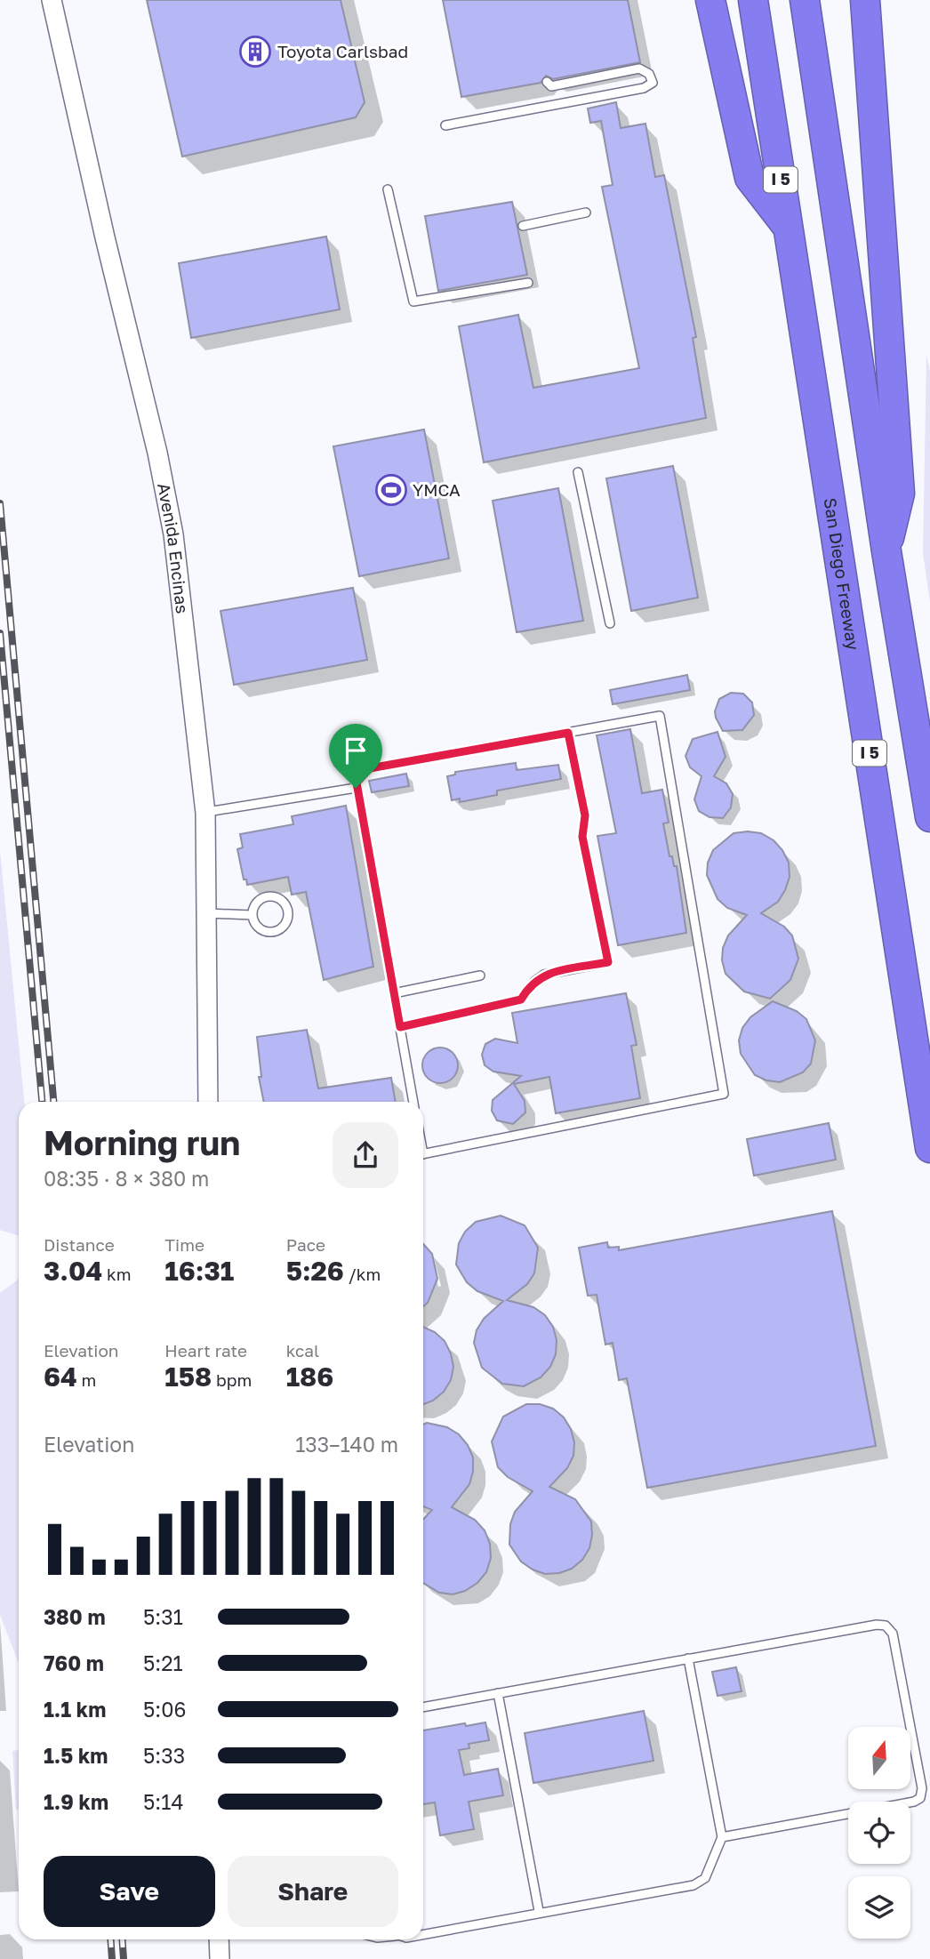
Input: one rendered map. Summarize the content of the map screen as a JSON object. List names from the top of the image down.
{
  "streets": {
    "highway": ["I 5", "San Diego Freeway"],
    "street": ["Avenida Encinas"]
  },
  "places": {
    "building": ["Toyota Carlsbad"],
    "sports": ["YMCA"]
  },
  "north": "top",
  "page": {
    "heading": ["Morning run", "08:35 · 8 × 380 m"],
    "stats": [
      ["Distance", "3.04 km"],
      ["Time", "16:31"],
      ["Pace", "5:26 /km"],
      ["Elevation", "64 m"],
      ["Heart rate", "158 bpm"],
      ["kcal", "186"]
    ],
    "chart": ["Elevation", "133–140 m"],
    "list": [
      {
        "name": "380 m",
        "note": "5:31"
      },
      {
        "name": "760 m",
        "note": "5:21"
      },
      {
        "name": "1.1 km",
        "note": "5:06"
      },
      {
        "name": "1.5 km",
        "note": "5:33"
      },
      {
        "name": "1.9 km",
        "note": "5:14"
      }
    ],
    "buttons": ["Save", "Share"]
  }
}
